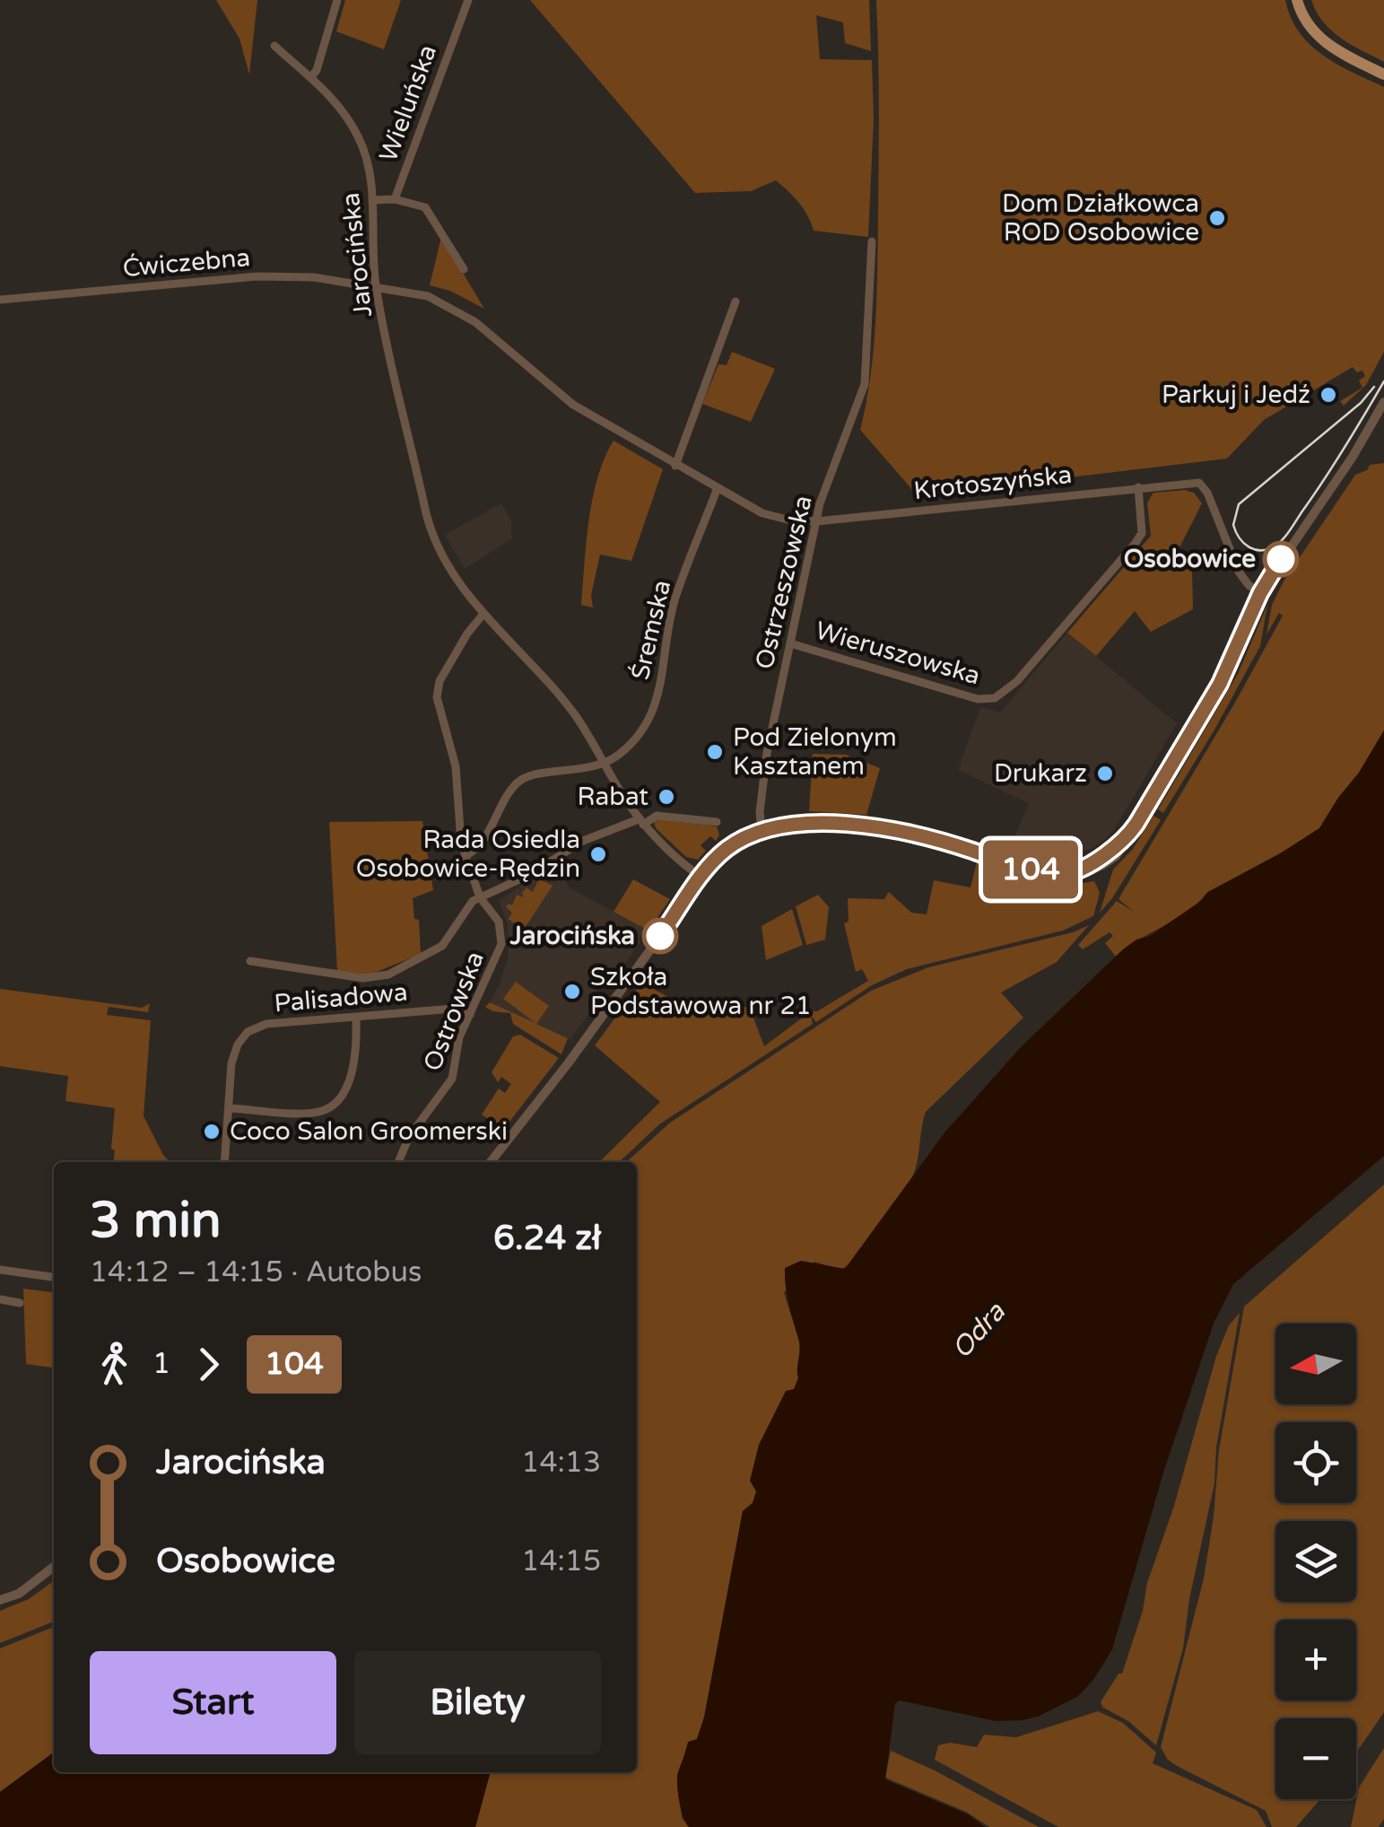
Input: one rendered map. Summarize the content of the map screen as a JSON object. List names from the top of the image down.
{
  "streets": {
    "street": [
      "Wieluńska",
      "Jarocińska",
      "Ćwiczebna",
      "Krotoszyńska",
      "Ostrzeszowska",
      "Śremska",
      "Wieruszowska",
      "Palisadowa",
      "Ostrowska"
    ]
  },
  "crossings": [
    ["Wieluńska", "Jarocińska"],
    ["Jarocińska", "Ćwiczebna"],
    ["Jarocińska", "Krotoszyńska"],
    ["Jarocińska", "Śremska"],
    ["Jarocińska", "Ostrowska"],
    ["Ćwiczebna", "Krotoszyńska"],
    ["Krotoszyńska", "Ostrzeszowska"],
    ["Krotoszyńska", "Śremska"],
    ["Krotoszyńska", "Wieruszowska"],
    ["Ostrzeszowska", "Wieruszowska"],
    ["Palisadowa", "Ostrowska"]
  ],
  "water": ["Odra"],
  "places": [
    "Dom Działkowca ROD Osobowice",
    "Parkuj i Jedź",
    "Osobowice",
    "Pod Zielonym Kasztanem",
    "Drukarz",
    "Rabat",
    "Rada Osiedla Osobowice-Rędzin",
    "Jarocińska",
    "Szkoła Podstawowa nr 21",
    "Coco Salon Groomerski"
  ],
  "lines": ["bus line 104"],
  "north": "left",
  "page": {
    "on_map": "104",
    "heading": ["3 min", "14:12 – 14:15 · Autobus", "6.24 zł"],
    "legs": ["1", "104"],
    "map_buttons": ["+", "−"],
    "list": [
      {
        "name": "Jarocińska",
        "value": "14:13"
      },
      {
        "name": "Osobowice",
        "value": "14:15"
      }
    ],
    "buttons": ["Start", "Bilety"]
  }
}
